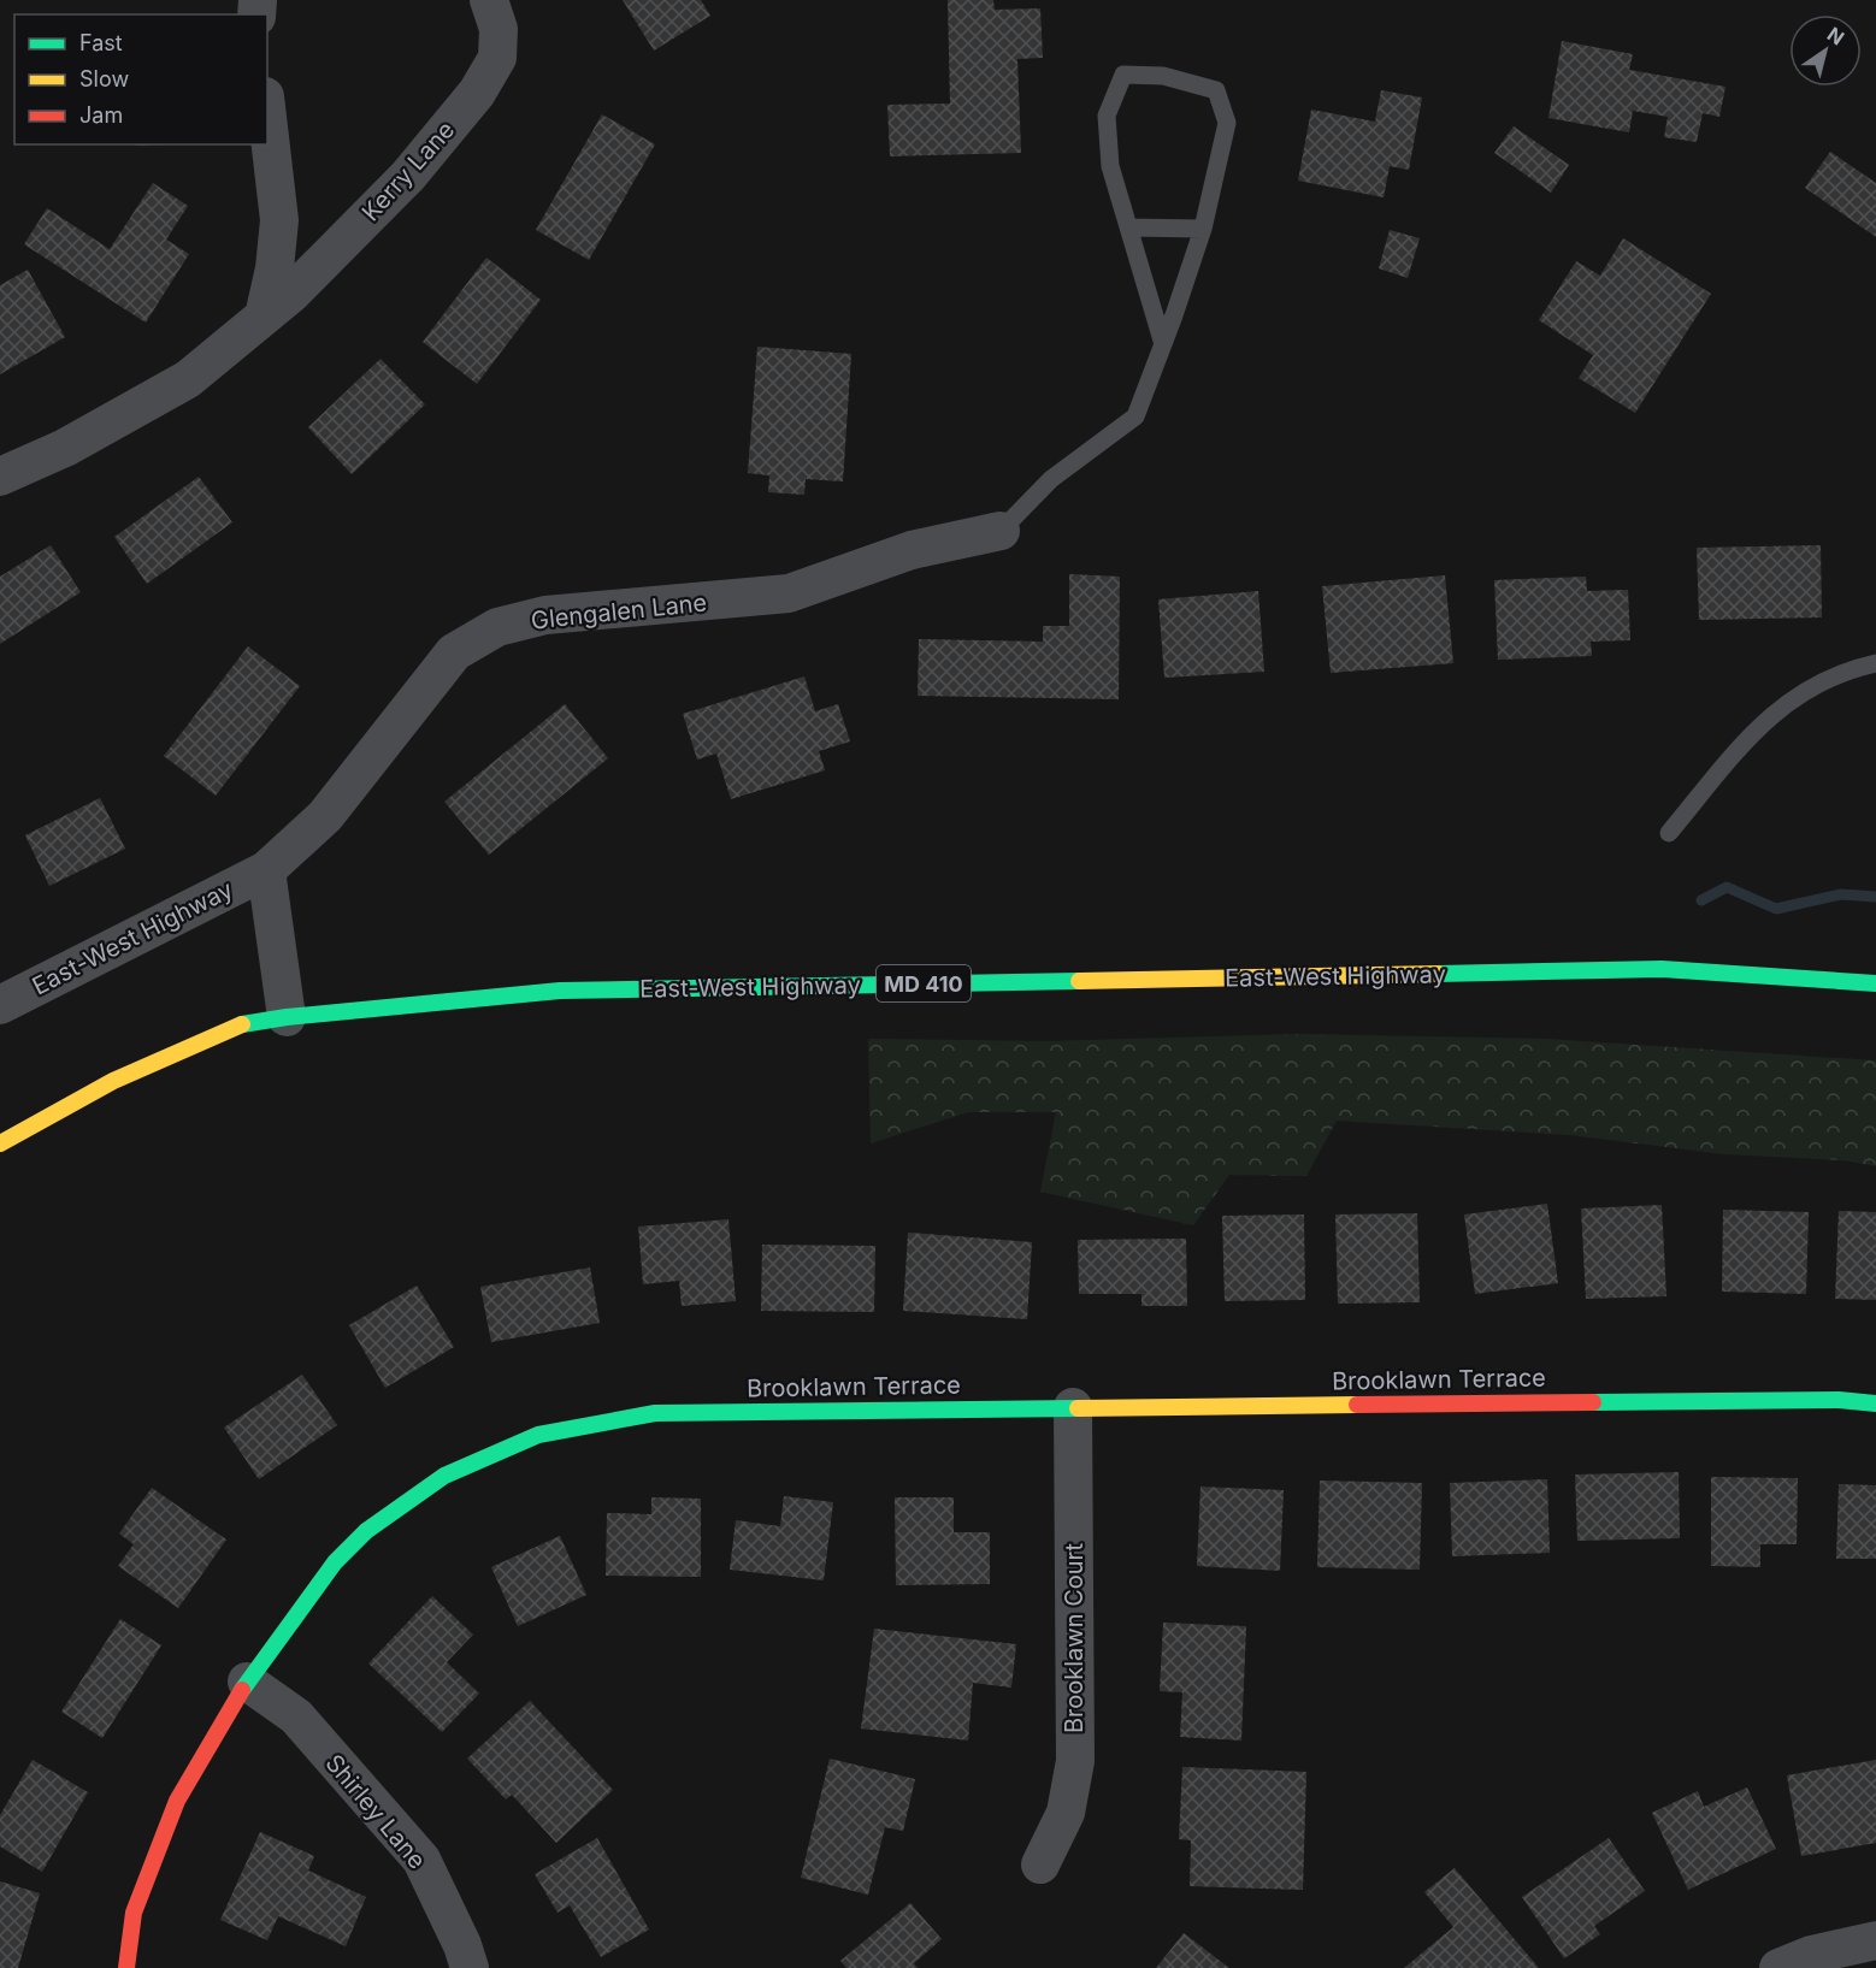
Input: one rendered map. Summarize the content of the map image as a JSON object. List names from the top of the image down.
{
  "streets": {
    "street": [
      "Kerry Lane",
      "Glengalen Lane",
      "East-West Highway",
      "MD 410",
      "Brooklawn Terrace",
      "Brooklawn Court",
      "Shirley Lane"
    ]
  },
  "crossings": [
    ["Glengalen Lane", "East-West Highway"],
    ["Brooklawn Terrace", "Brooklawn Court"],
    ["Brooklawn Terrace", "Shirley Lane"]
  ],
  "legend": ["Fast", "Slow", "Jam"],
  "north": "top right"
}
